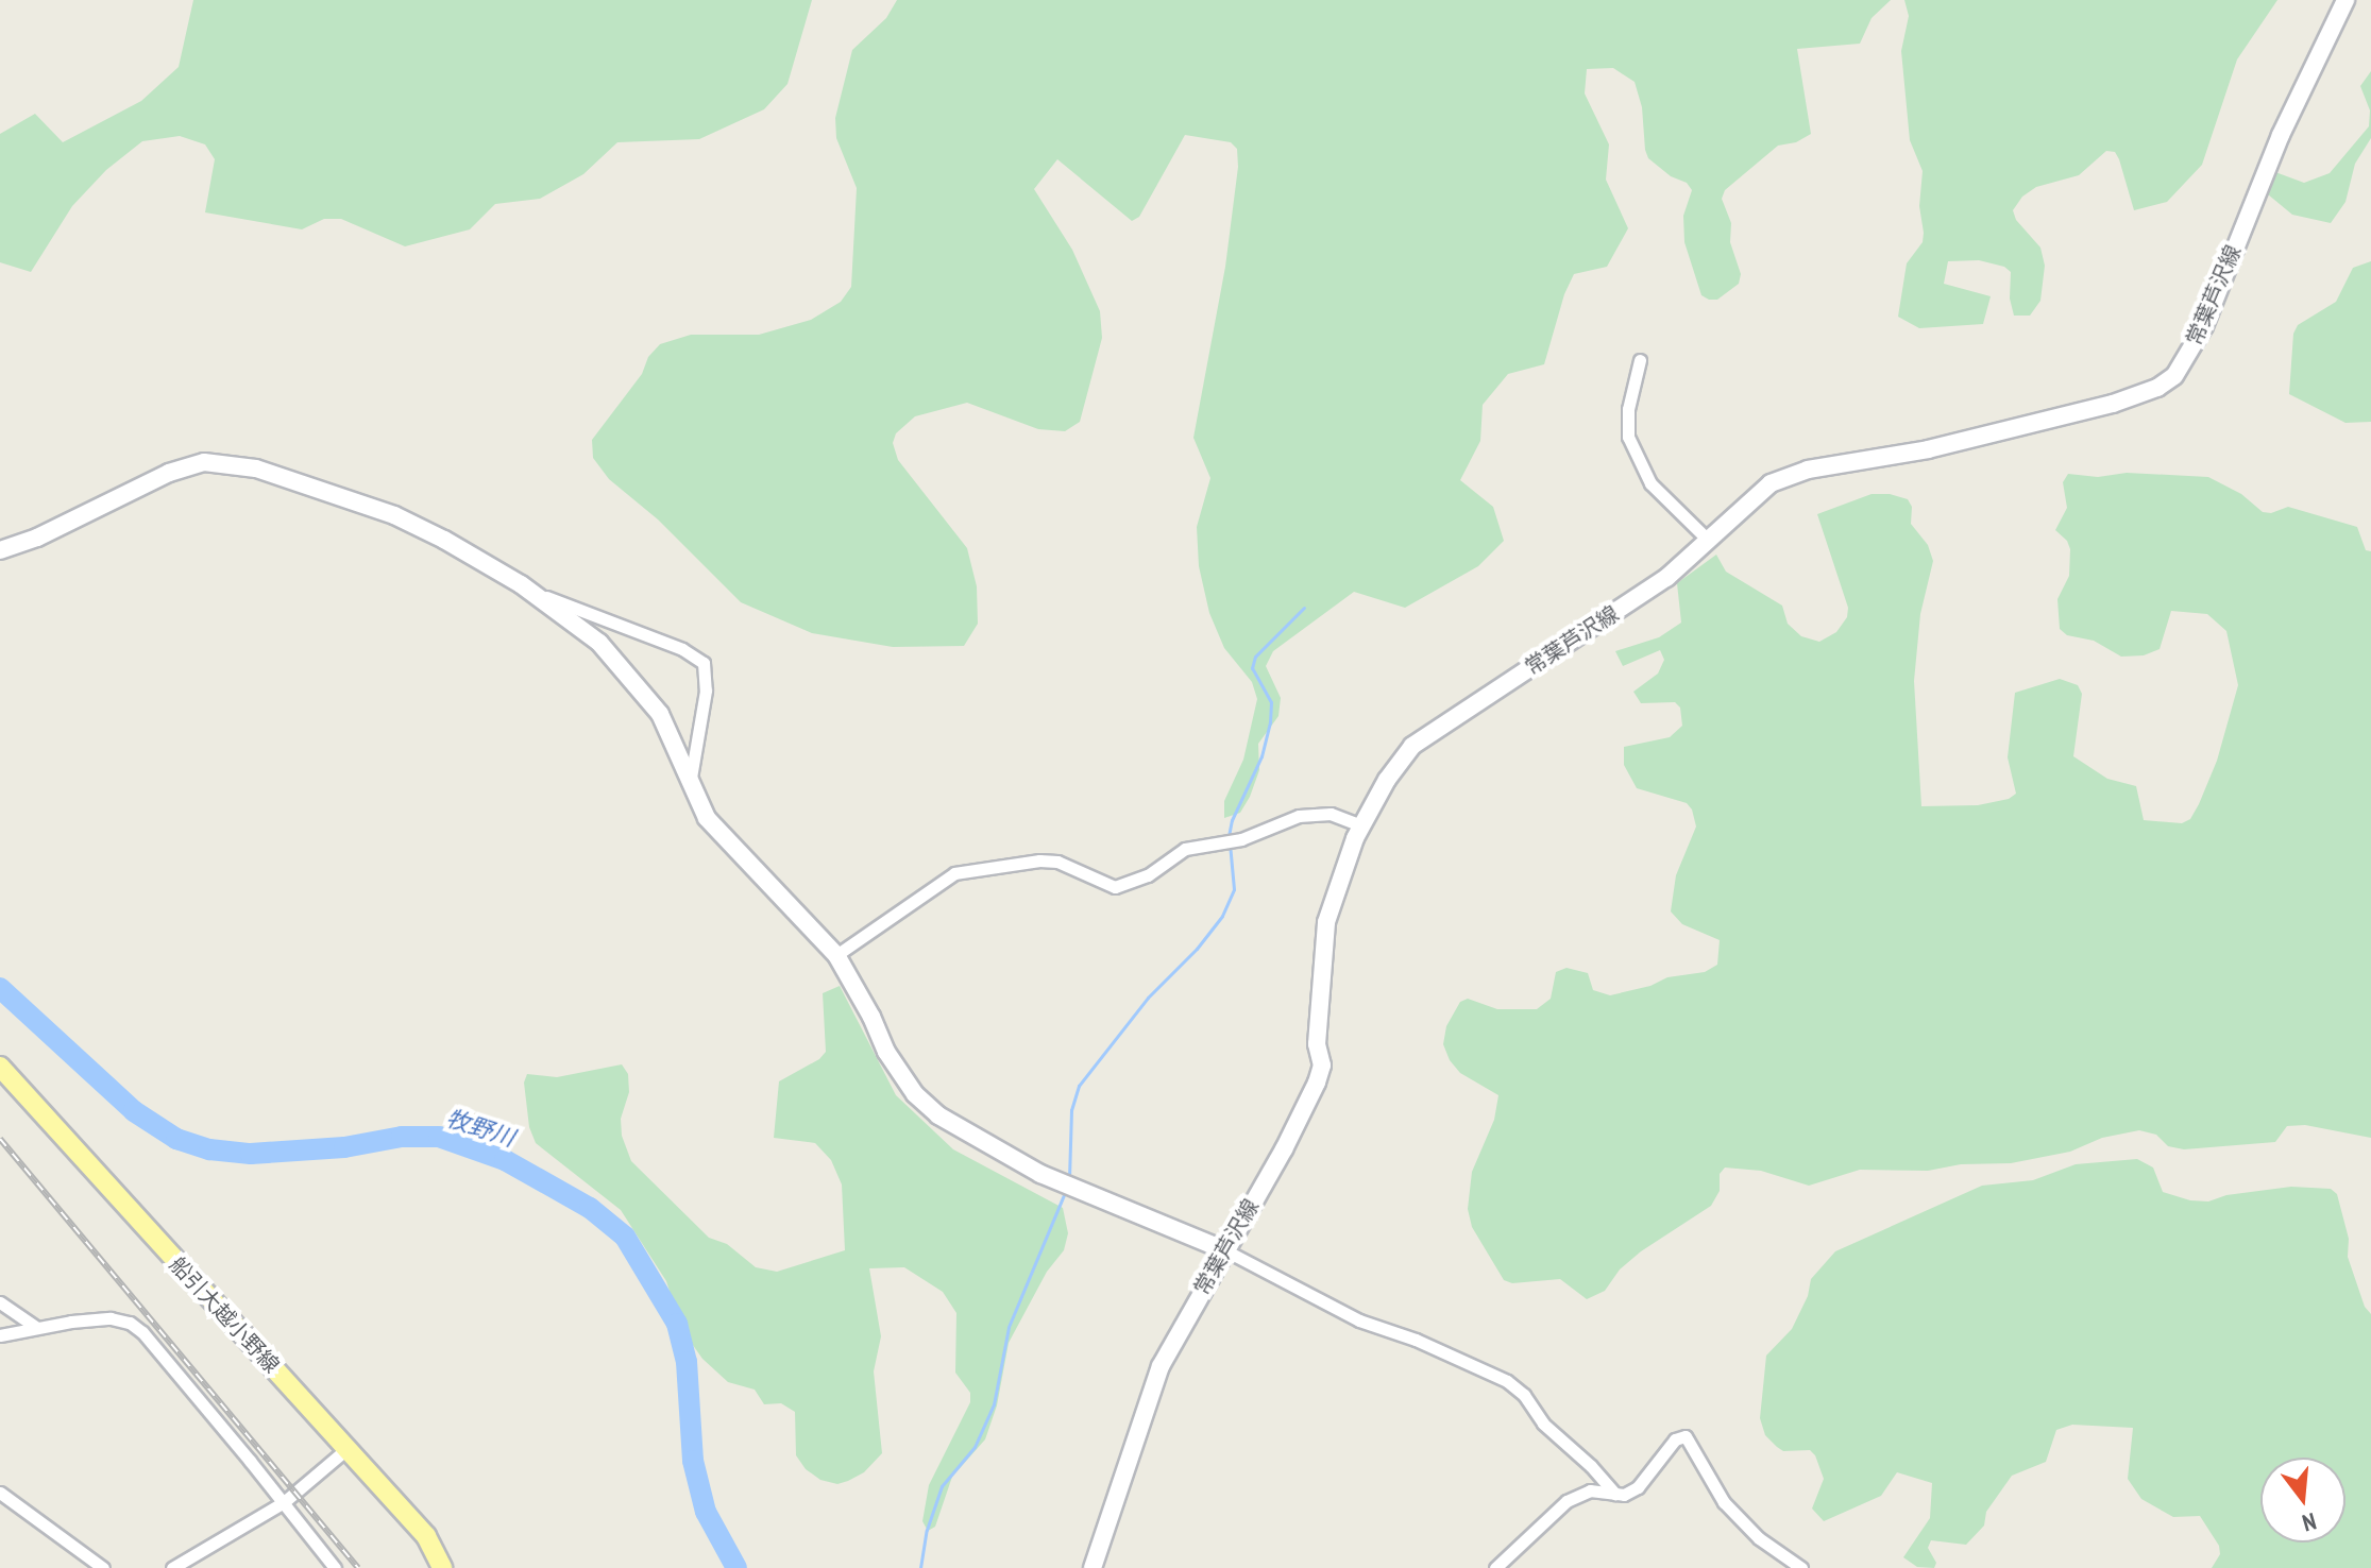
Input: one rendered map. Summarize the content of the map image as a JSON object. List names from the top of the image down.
{
  "streets": {
    "main road": ["常葉芦沢線", "船引大越小野線"]
  },
  "water": ["牧野川"],
  "north": "bottom"
}
